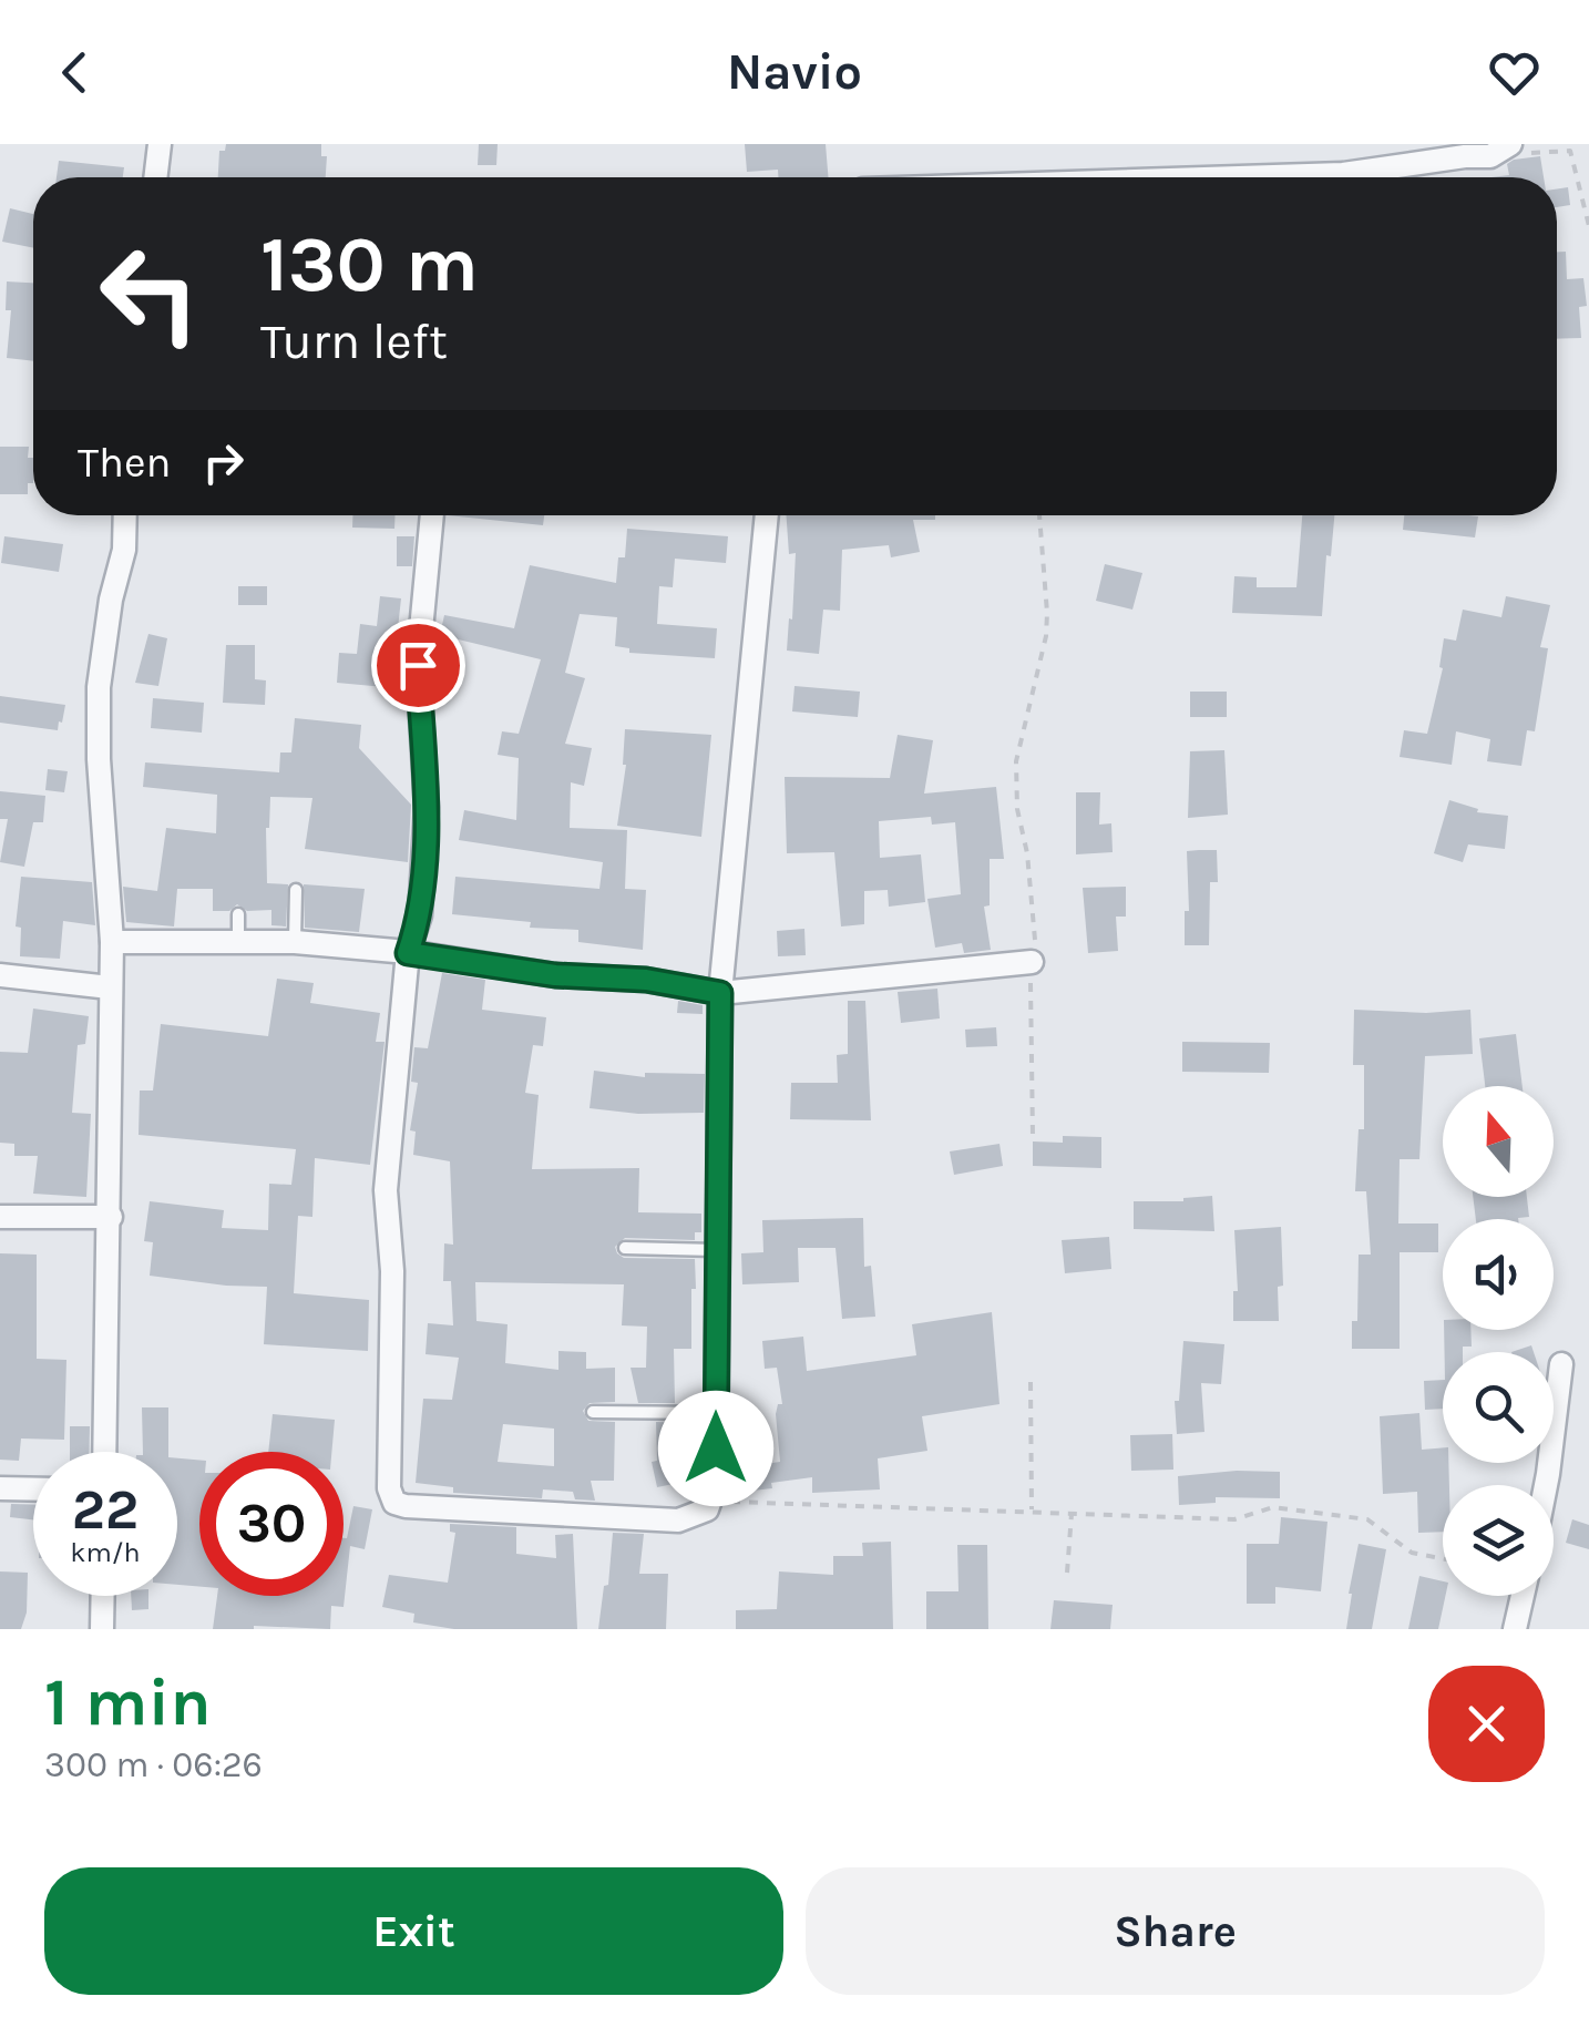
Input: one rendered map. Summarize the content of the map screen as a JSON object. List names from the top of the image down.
{
  "north": "top",
  "page": {
    "header": "Navio",
    "turn": ["130 m", "Turn left"],
    "then": "Then",
    "speed": "22 km/h",
    "limit": "30",
    "heading": ["1 min", "300 m · 06:26"],
    "buttons": ["Exit", "Share"]
  }
}
